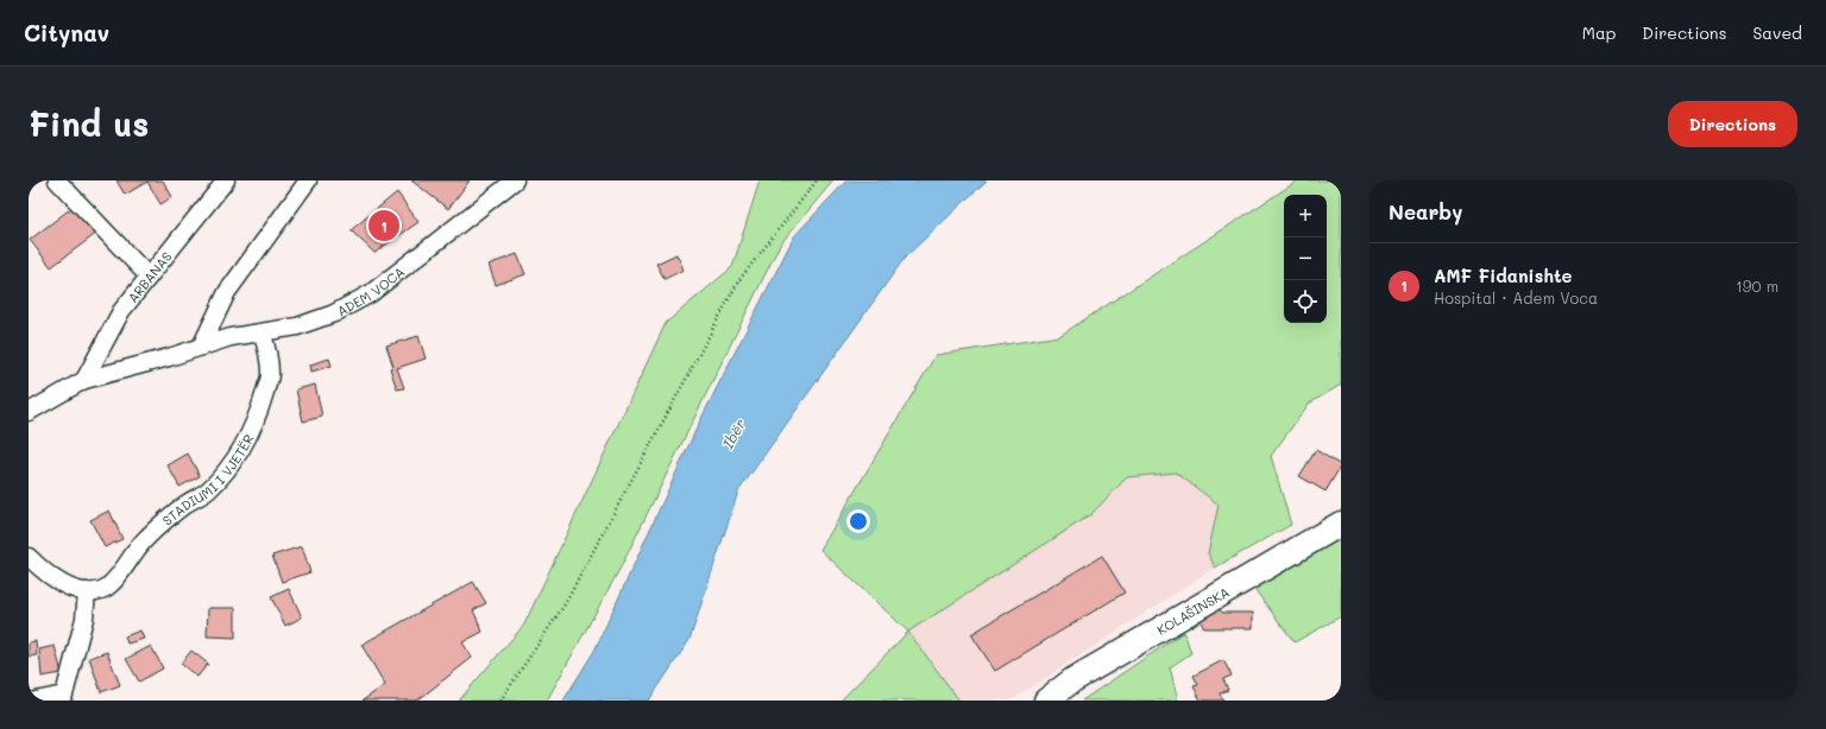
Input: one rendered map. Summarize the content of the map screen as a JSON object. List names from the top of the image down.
{
  "streets": {
    "main road": ["KOLAŠINSKA"],
    "street": ["ARBANAS", "ADEM VOCA", "STADIUMI I VJETËR"]
  },
  "crossings": [
    ["ARBANAS", "ADEM VOCA"],
    ["ADEM VOCA", "STADIUMI I VJETËR"]
  ],
  "water": ["Ibër"],
  "page": {
    "header": "Citynav",
    "nav": ["Map", "Directions", "Saved"],
    "buttons": "Directions",
    "title": "Find us",
    "heading": "Nearby",
    "map_buttons": ["+", "−"],
    "pins": "1",
    "list": [
      {
        "mark": "1",
        "name": "AMF Fidanishte",
        "note": "Hospital · Adem Voca",
        "value": "190 m"
      }
    ]
  }
}
